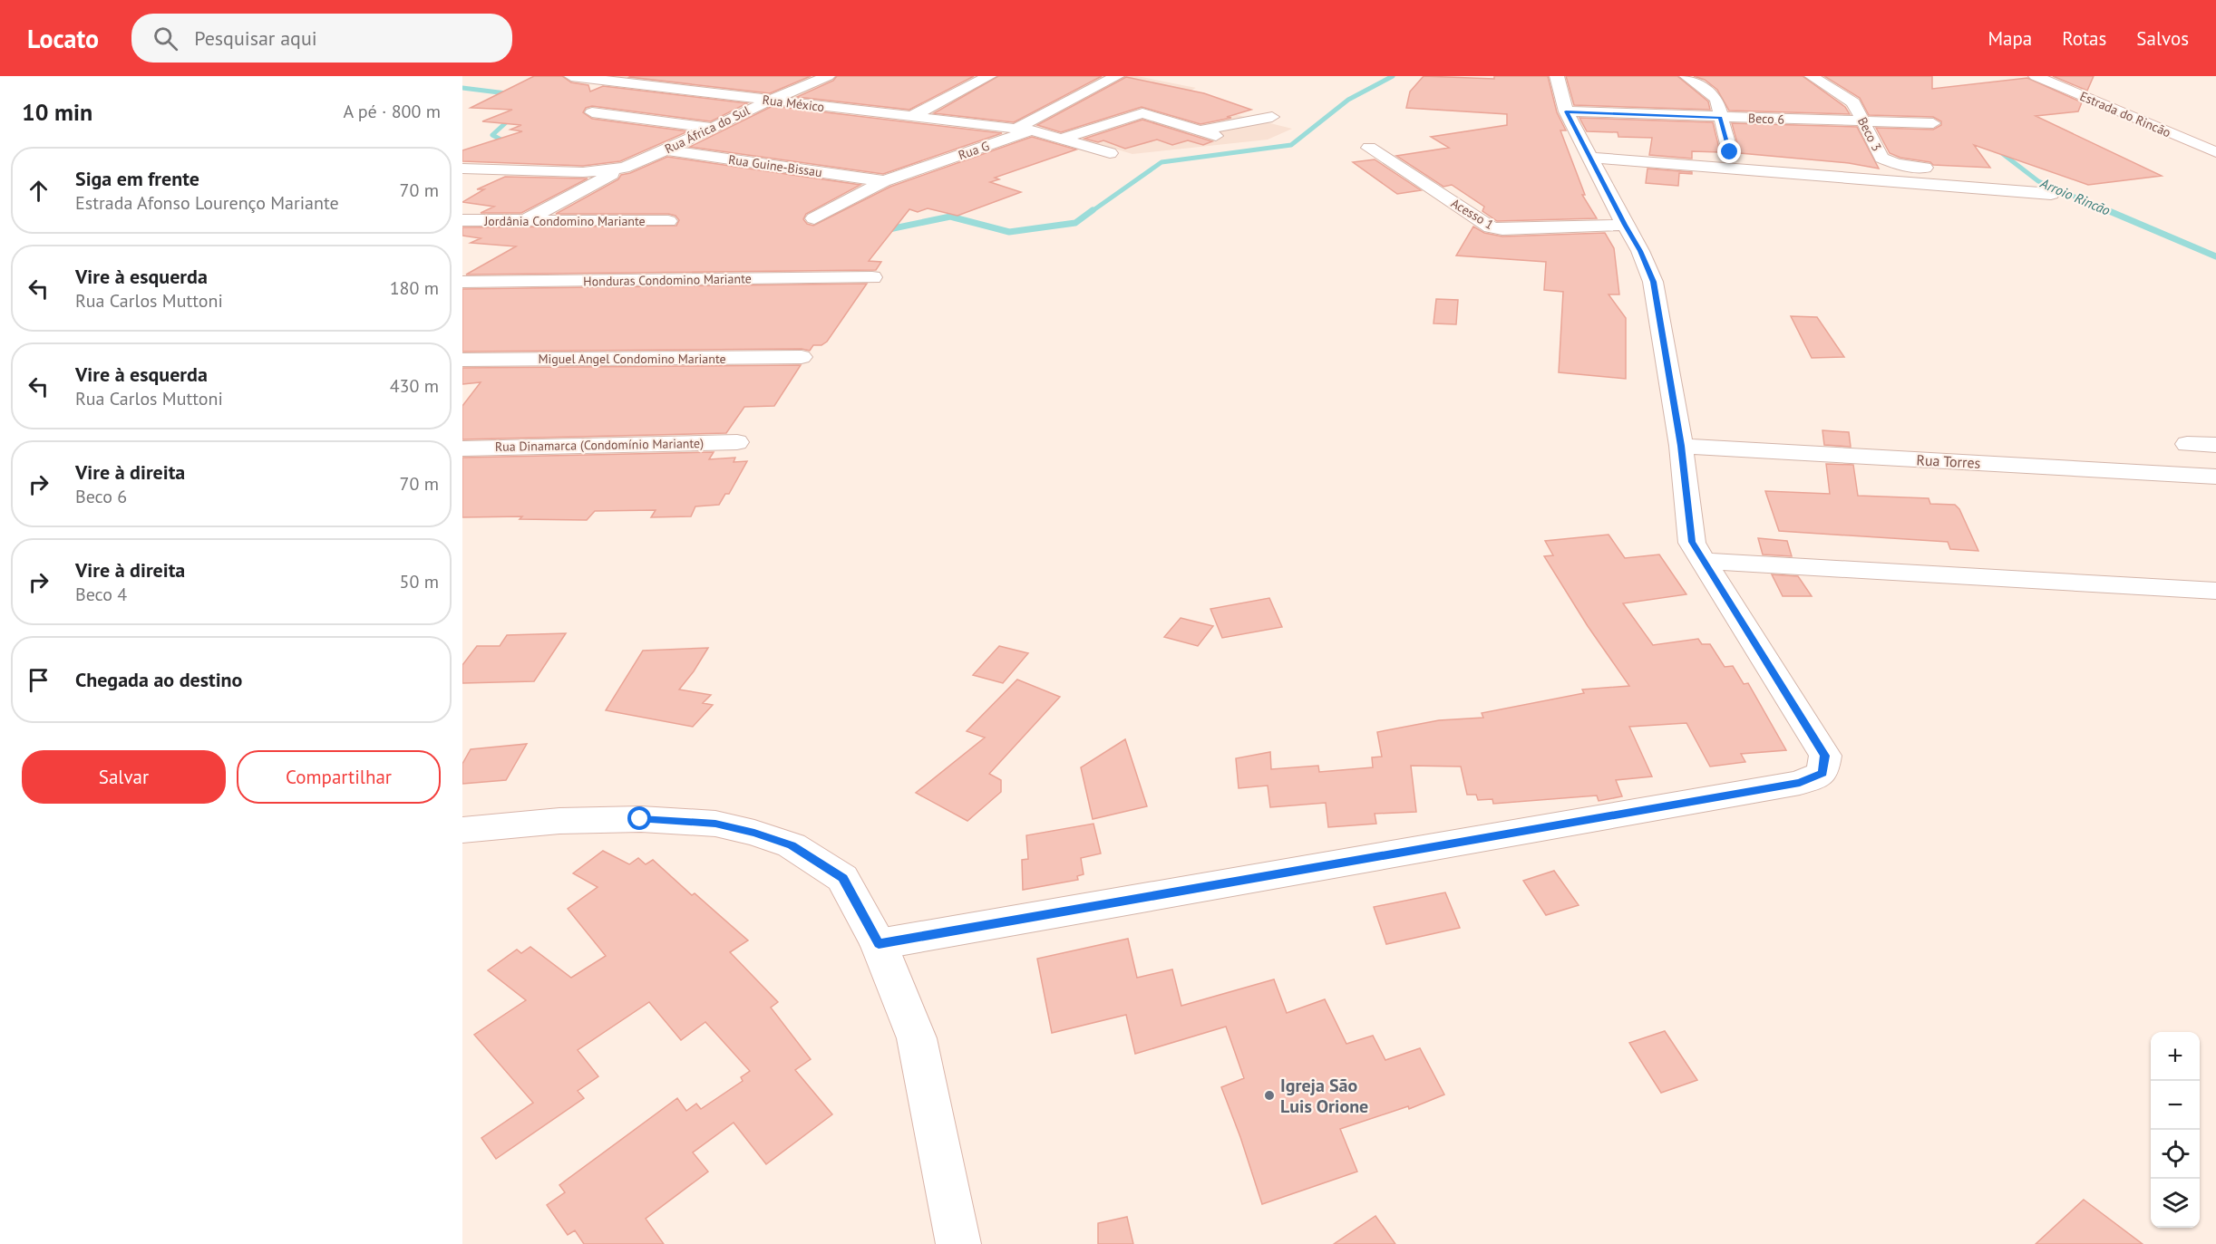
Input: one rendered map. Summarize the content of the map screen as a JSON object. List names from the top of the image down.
{
  "streets": {
    "street": [
      "Rua México",
      "Estrada do Rincão",
      "Beco 6",
      "Rua África do Sul",
      "Beco 3",
      "Rua G",
      "Rua Guine-Bissau",
      "Acesso 1",
      "Jordânia Condomino Mariante",
      "Honduras Condomino Mariante",
      "Miguel Angel Condomino Mariante",
      "Rua Dinamarca (Condomínio Mariante)",
      "Rua Torres"
    ]
  },
  "crossings": [
    ["Rua México", "Rua África do Sul"],
    ["Rua México", "Rua G"],
    ["Beco 6", "Beco 3"],
    ["Rua África do Sul", "Rua Guine-Bissau"],
    ["Rua G", "Rua Guine-Bissau"]
  ],
  "water": ["Arroio Rincão"],
  "places": ["Igreja São Luis Orione"],
  "page": {
    "header": "Locato",
    "search": "Pesquisar aqui",
    "nav": ["Mapa", "Rotas", "Salvos"],
    "heading": ["10 min", "A pé · 800 m"],
    "list": [
      ["Siga em frente", "Estrada Afonso Lourenço Mariante", "70 m"],
      ["Vire à esquerda", "Rua Carlos Muttoni", "180 m"],
      ["Vire à esquerda", "Rua Carlos Muttoni", "430 m"],
      ["Vire à direita", "Beco 6", "70 m"],
      ["Vire à direita", "Beco 4", "50 m"],
      "Chegada ao destino"
    ],
    "buttons": ["Salvar", "Compartilhar"],
    "map_buttons": ["+", "−"]
  }
}
